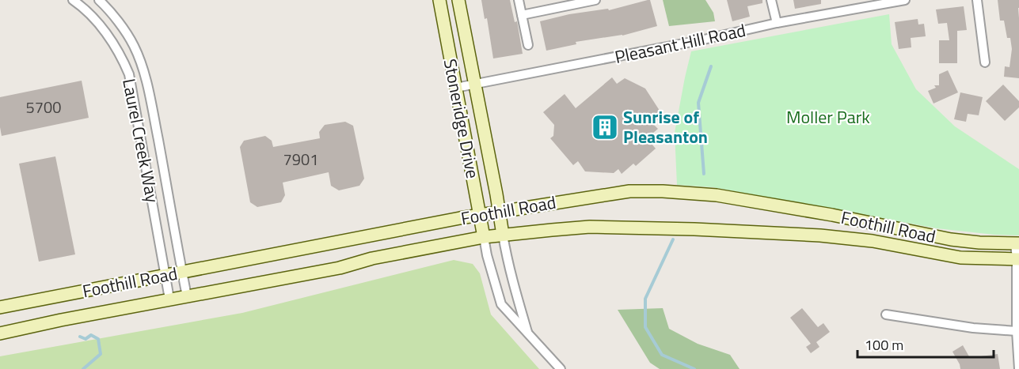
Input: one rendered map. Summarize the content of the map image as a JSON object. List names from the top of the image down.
{
  "streets": {
    "main road": ["Stoneridge Drive", "Foothill Road"],
    "street": ["Pleasant Hill Road", "Laurel Creek Way"]
  },
  "crossings": [
    ["Pleasant Hill Road", "Stoneridge Drive"],
    ["Stoneridge Drive", "Foothill Road"],
    ["Laurel Creek Way", "Foothill Road"]
  ],
  "parks": ["Moller Park"],
  "places": {
    "building": ["Sunrise of Pleasanton"]
  },
  "house_numbers": ["5700", "7901"],
  "scale_bar": "100 m"
}
